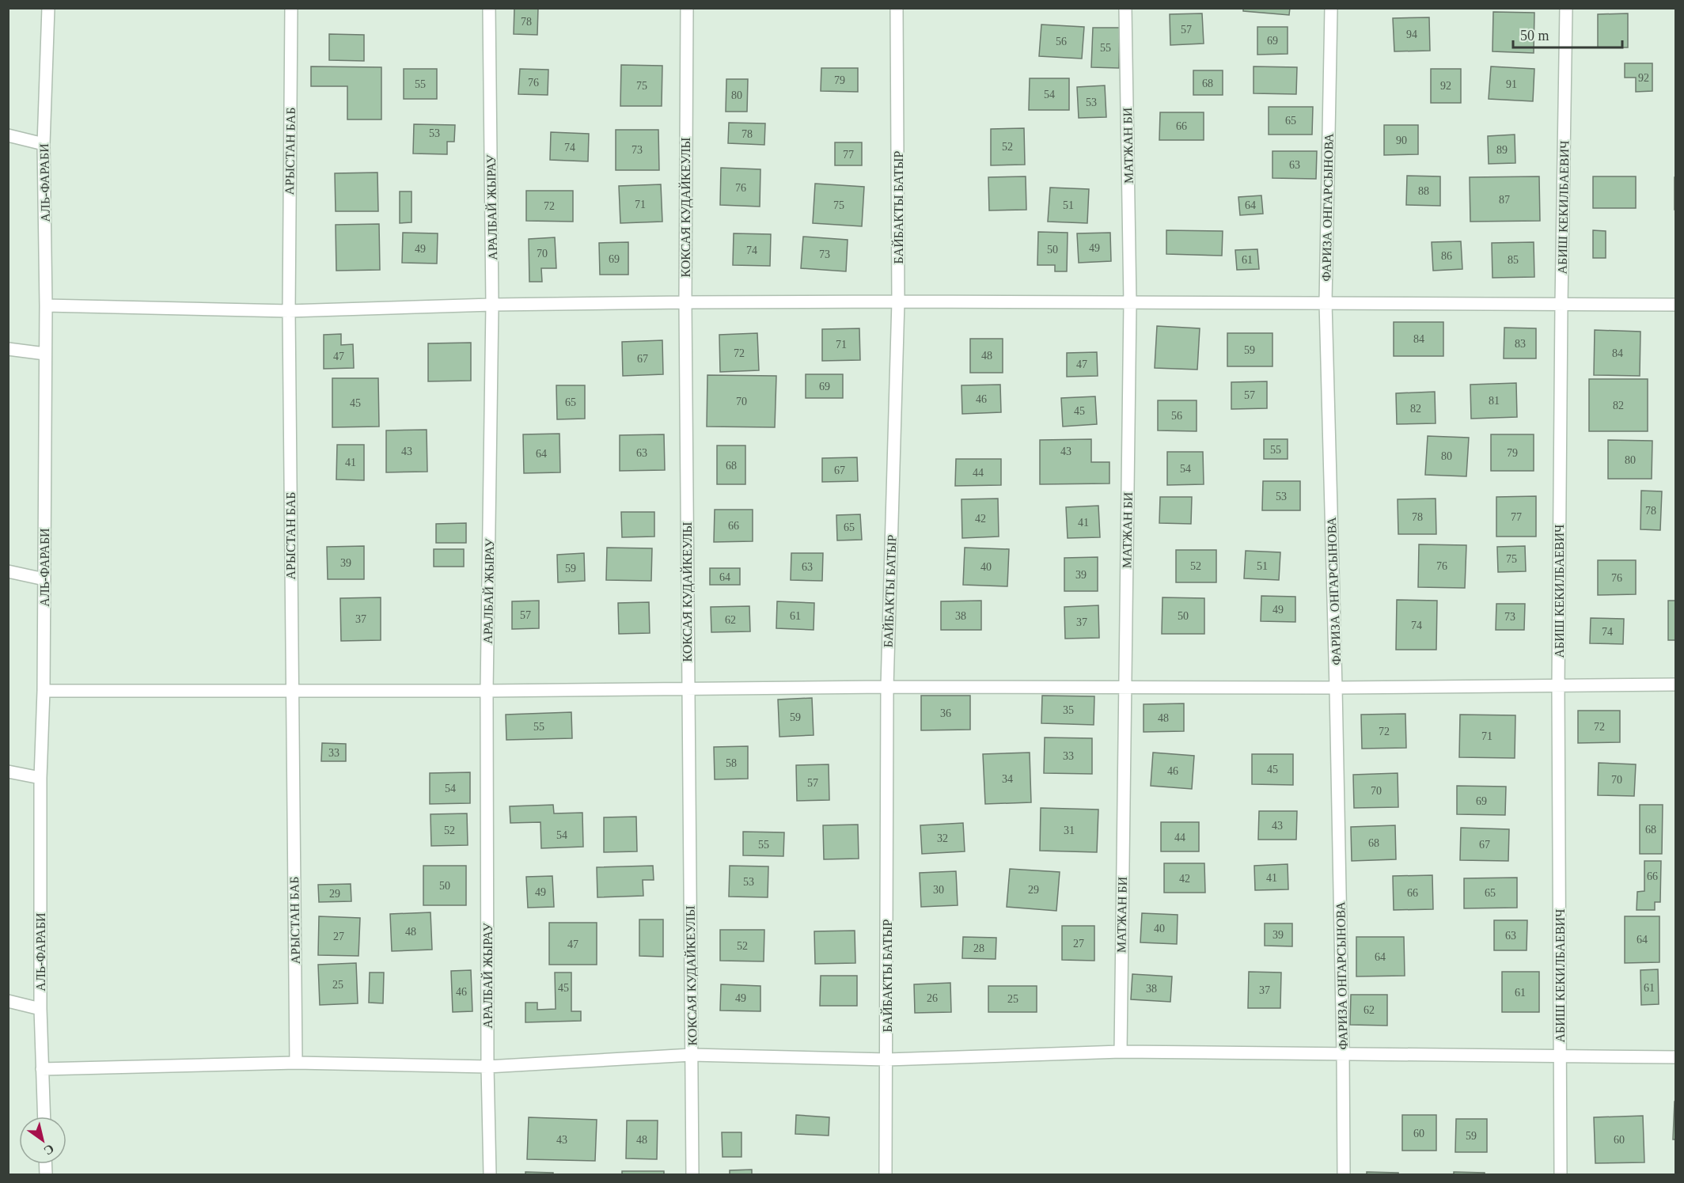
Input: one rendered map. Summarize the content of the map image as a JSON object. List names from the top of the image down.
{
  "streets": {
    "street": [
      "МАТЖАН БИ",
      "АРЫСТАН БАБ",
      "АЛЬ-ФАРАБИ",
      "АРАЛБАЙ ЖЫРАУ",
      "КОКСАЯ КУДАЙКЕУЛЫ",
      "БАЙБАКТЫ БАТЫР",
      "ФАРИЗА ОНГАРСЫНОВА",
      "АБИШ КЕКИЛБАЕВИЧ"
    ]
  },
  "house_numbers": [
    "78",
    "57",
    "94",
    "69",
    "56",
    "55",
    "92",
    "79",
    "76",
    "68",
    "55",
    "91",
    "75",
    "92",
    "54",
    "80",
    "53",
    "65",
    "66",
    "53",
    "78",
    "90",
    "52",
    "74",
    "73",
    "89",
    "77",
    "63",
    "76",
    "88",
    "87",
    "71",
    "75",
    "51",
    "64",
    "72",
    "49",
    "49",
    "50",
    "74",
    "70",
    "73",
    "86",
    "69",
    "61",
    "85",
    "84",
    "83",
    "71",
    "59",
    "72",
    "84",
    "48",
    "47",
    "67",
    "47",
    "69",
    "57",
    "46",
    "81",
    "70",
    "65",
    "45",
    "82",
    "82",
    "45",
    "56",
    "55",
    "43",
    "43",
    "63",
    "79",
    "64",
    "80",
    "80",
    "41",
    "68",
    "54",
    "67",
    "44",
    "53",
    "78",
    "78",
    "77",
    "42",
    "41",
    "66",
    "65",
    "75",
    "39",
    "52",
    "51",
    "76",
    "63",
    "40",
    "59",
    "39",
    "64",
    "76",
    "49",
    "57",
    "61",
    "38",
    "50",
    "73",
    "37",
    "62",
    "37",
    "74",
    "74",
    "35",
    "36",
    "59",
    "48",
    "55",
    "72",
    "72",
    "71",
    "33",
    "33",
    "58",
    "45",
    "46",
    "34",
    "70",
    "57",
    "54",
    "70",
    "69",
    "43",
    "68",
    "52",
    "31",
    "54",
    "44",
    "32",
    "68",
    "55",
    "67",
    "66",
    "41",
    "42",
    "53",
    "50",
    "30",
    "29",
    "49",
    "66",
    "65",
    "29",
    "40",
    "48",
    "39",
    "63",
    "27",
    "64",
    "27",
    "47",
    "52",
    "28",
    "64",
    "25",
    "45",
    "61",
    "38",
    "37",
    "46",
    "61",
    "49",
    "26",
    "25",
    "62",
    "60",
    "59",
    "43",
    "48",
    "60"
  ],
  "scale_bar": "50 m",
  "north": "bottom right"
}
